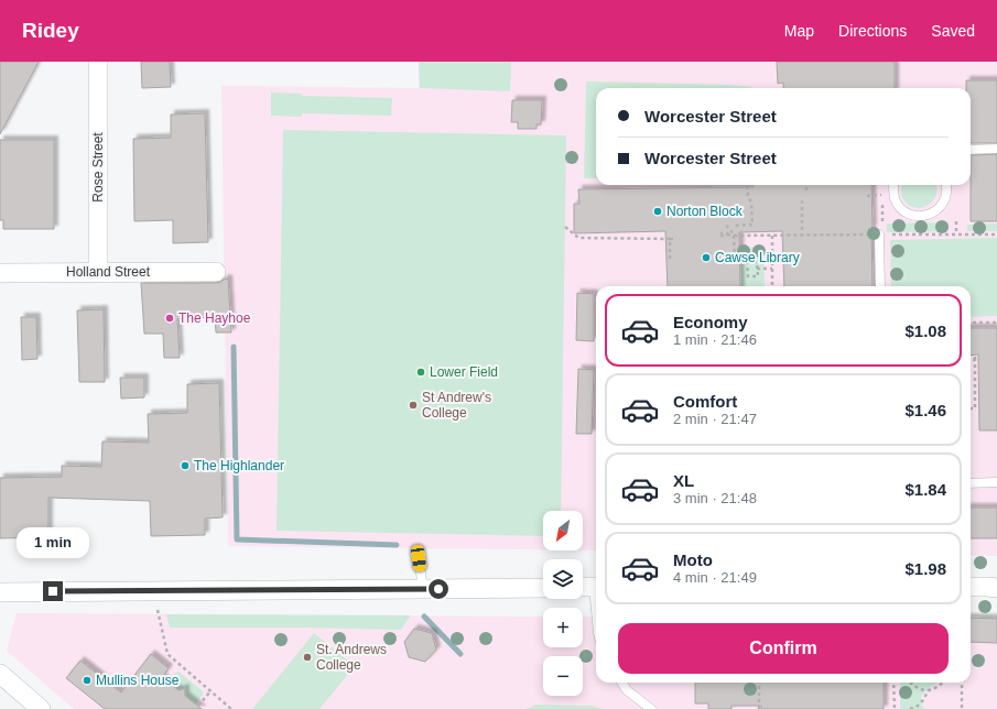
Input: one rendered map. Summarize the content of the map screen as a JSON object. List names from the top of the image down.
{
  "streets": {
    "street": ["Rose Street", "Holland Street"]
  },
  "crossings": [
    ["Rose Street", "Holland Street"]
  ],
  "places": [
    "Norton Block",
    "Cawse Library",
    "The Hayhoe",
    "Lower Field",
    "St Andrew's College",
    "The Highlander",
    "St. Andrews College",
    "Mullins House"
  ],
  "north": "bottom left",
  "page": {
    "header": "Ridey",
    "nav": ["Map", "Directions", "Saved"],
    "banner": ["Worcester Street", "Worcester Street"],
    "list": [
      {
        "name": "Economy",
        "note": "1 min · 21:46",
        "value": "$1.08"
      },
      {
        "name": "Comfort",
        "note": "2 min · 21:47",
        "value": "$1.46"
      },
      {
        "name": "XL",
        "note": "3 min · 21:48",
        "value": "$1.84"
      },
      {
        "name": "Moto",
        "note": "4 min · 21:49",
        "value": "$1.98"
      }
    ],
    "map_buttons": ["+", "−"],
    "bubble": "1 min",
    "buttons": "Confirm"
  }
}
